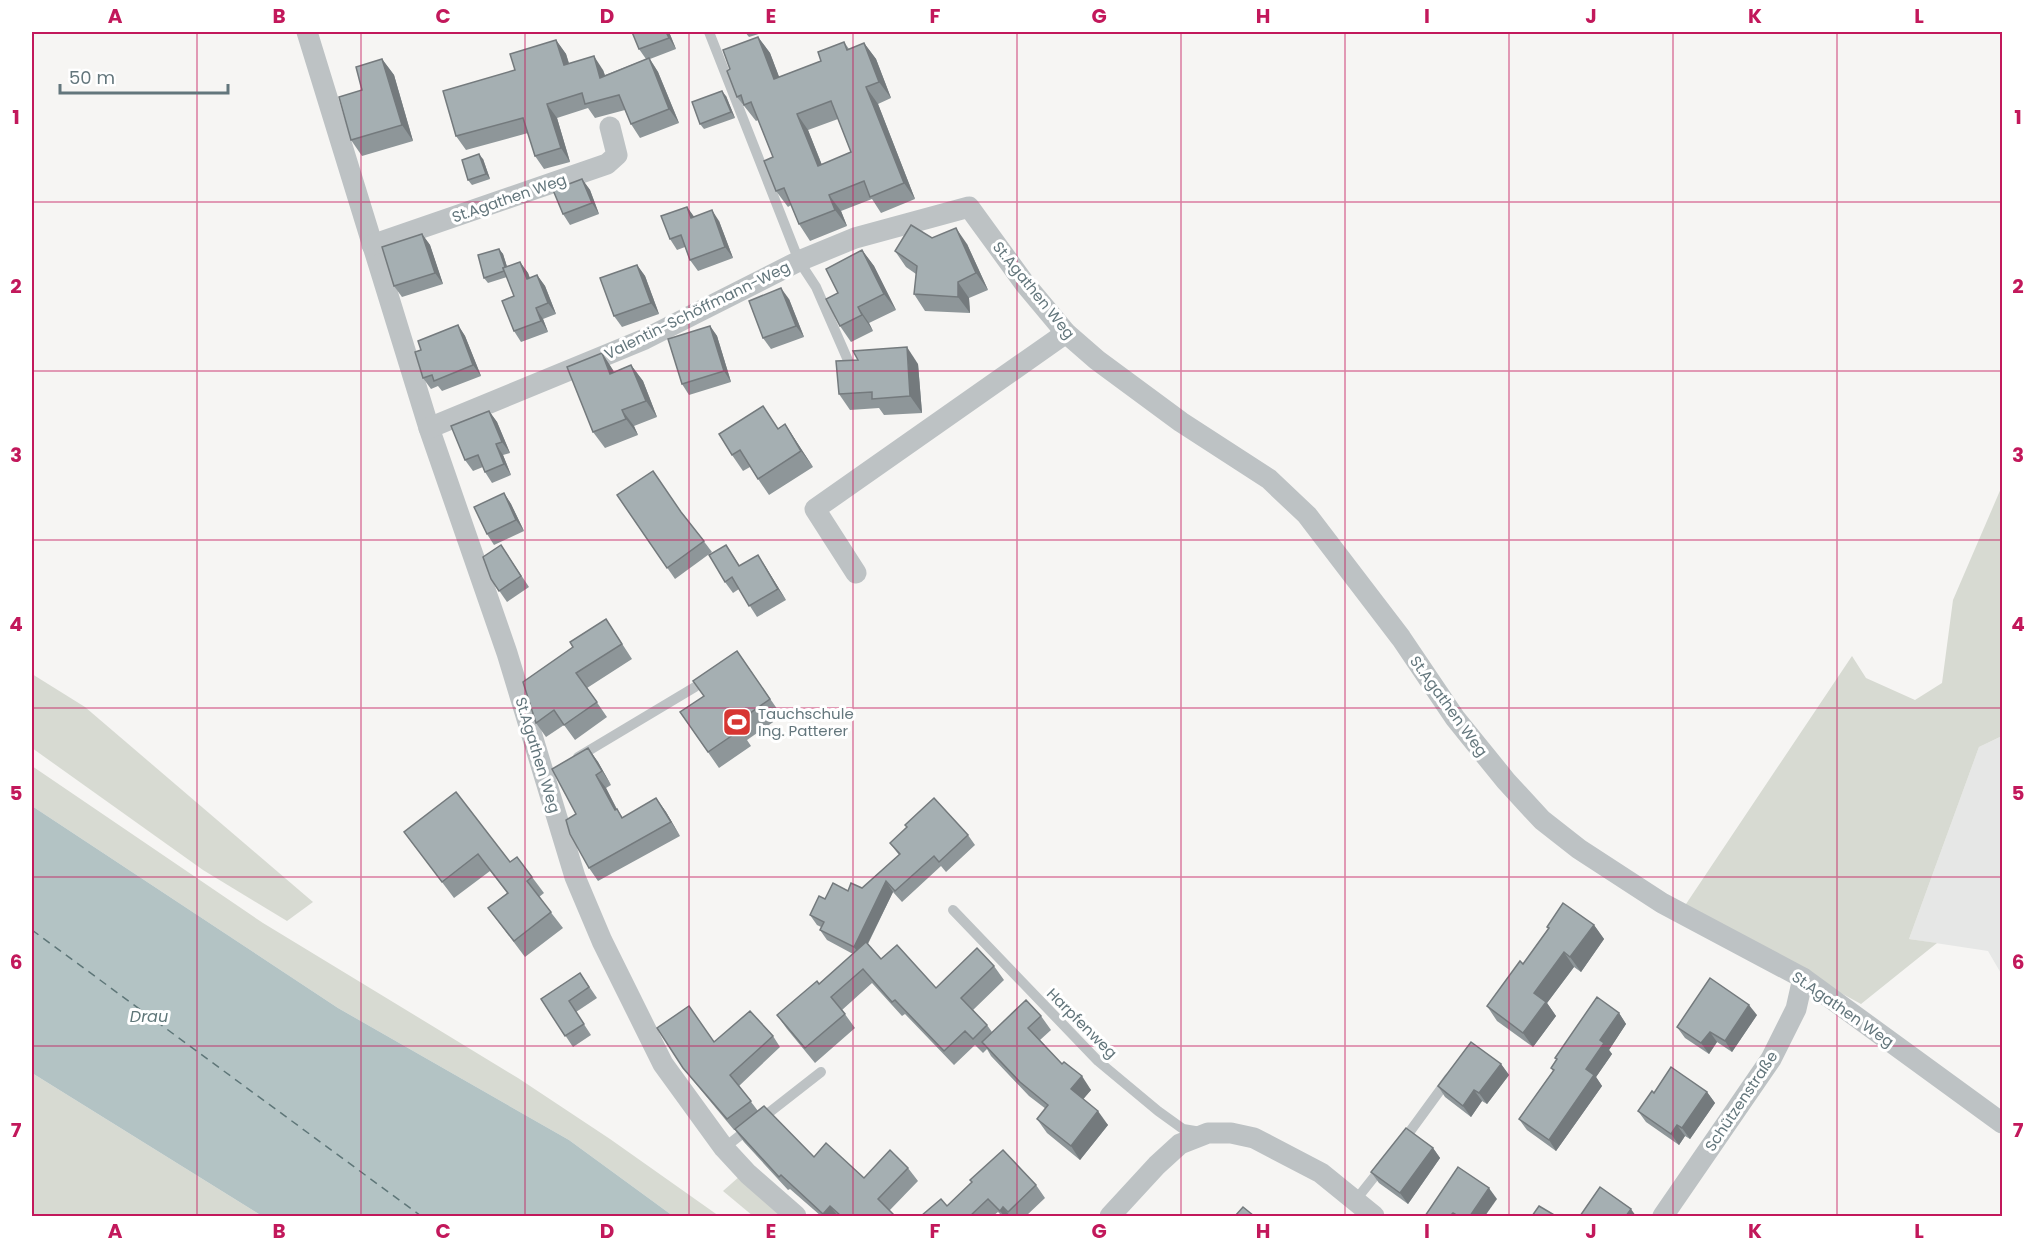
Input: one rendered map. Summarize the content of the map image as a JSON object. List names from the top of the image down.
{
  "streets": {
    "street": ["St.Agathen Weg", "Valentin-Schöffmann-Weg", "Schützenstraße"],
    "lane": ["Harpfenweg"]
  },
  "crossings": [
    ["St.Agathen Weg", "Valentin-Schöffmann-Weg"],
    ["St.Agathen Weg", "Schützenstraße"]
  ],
  "water": ["Drau"],
  "places": {
    "sports": ["Tauchschule Ing. Patterer"]
  },
  "scale_bar": "50 m",
  "grid": {
    "columns": [
      "A",
      "B",
      "C",
      "D",
      "E",
      "F",
      "G",
      "H",
      "I",
      "J",
      "K",
      "L"
    ],
    "rows": [
      "1",
      "2",
      "3",
      "4",
      "5",
      "6",
      "7"
    ]
  }
}
